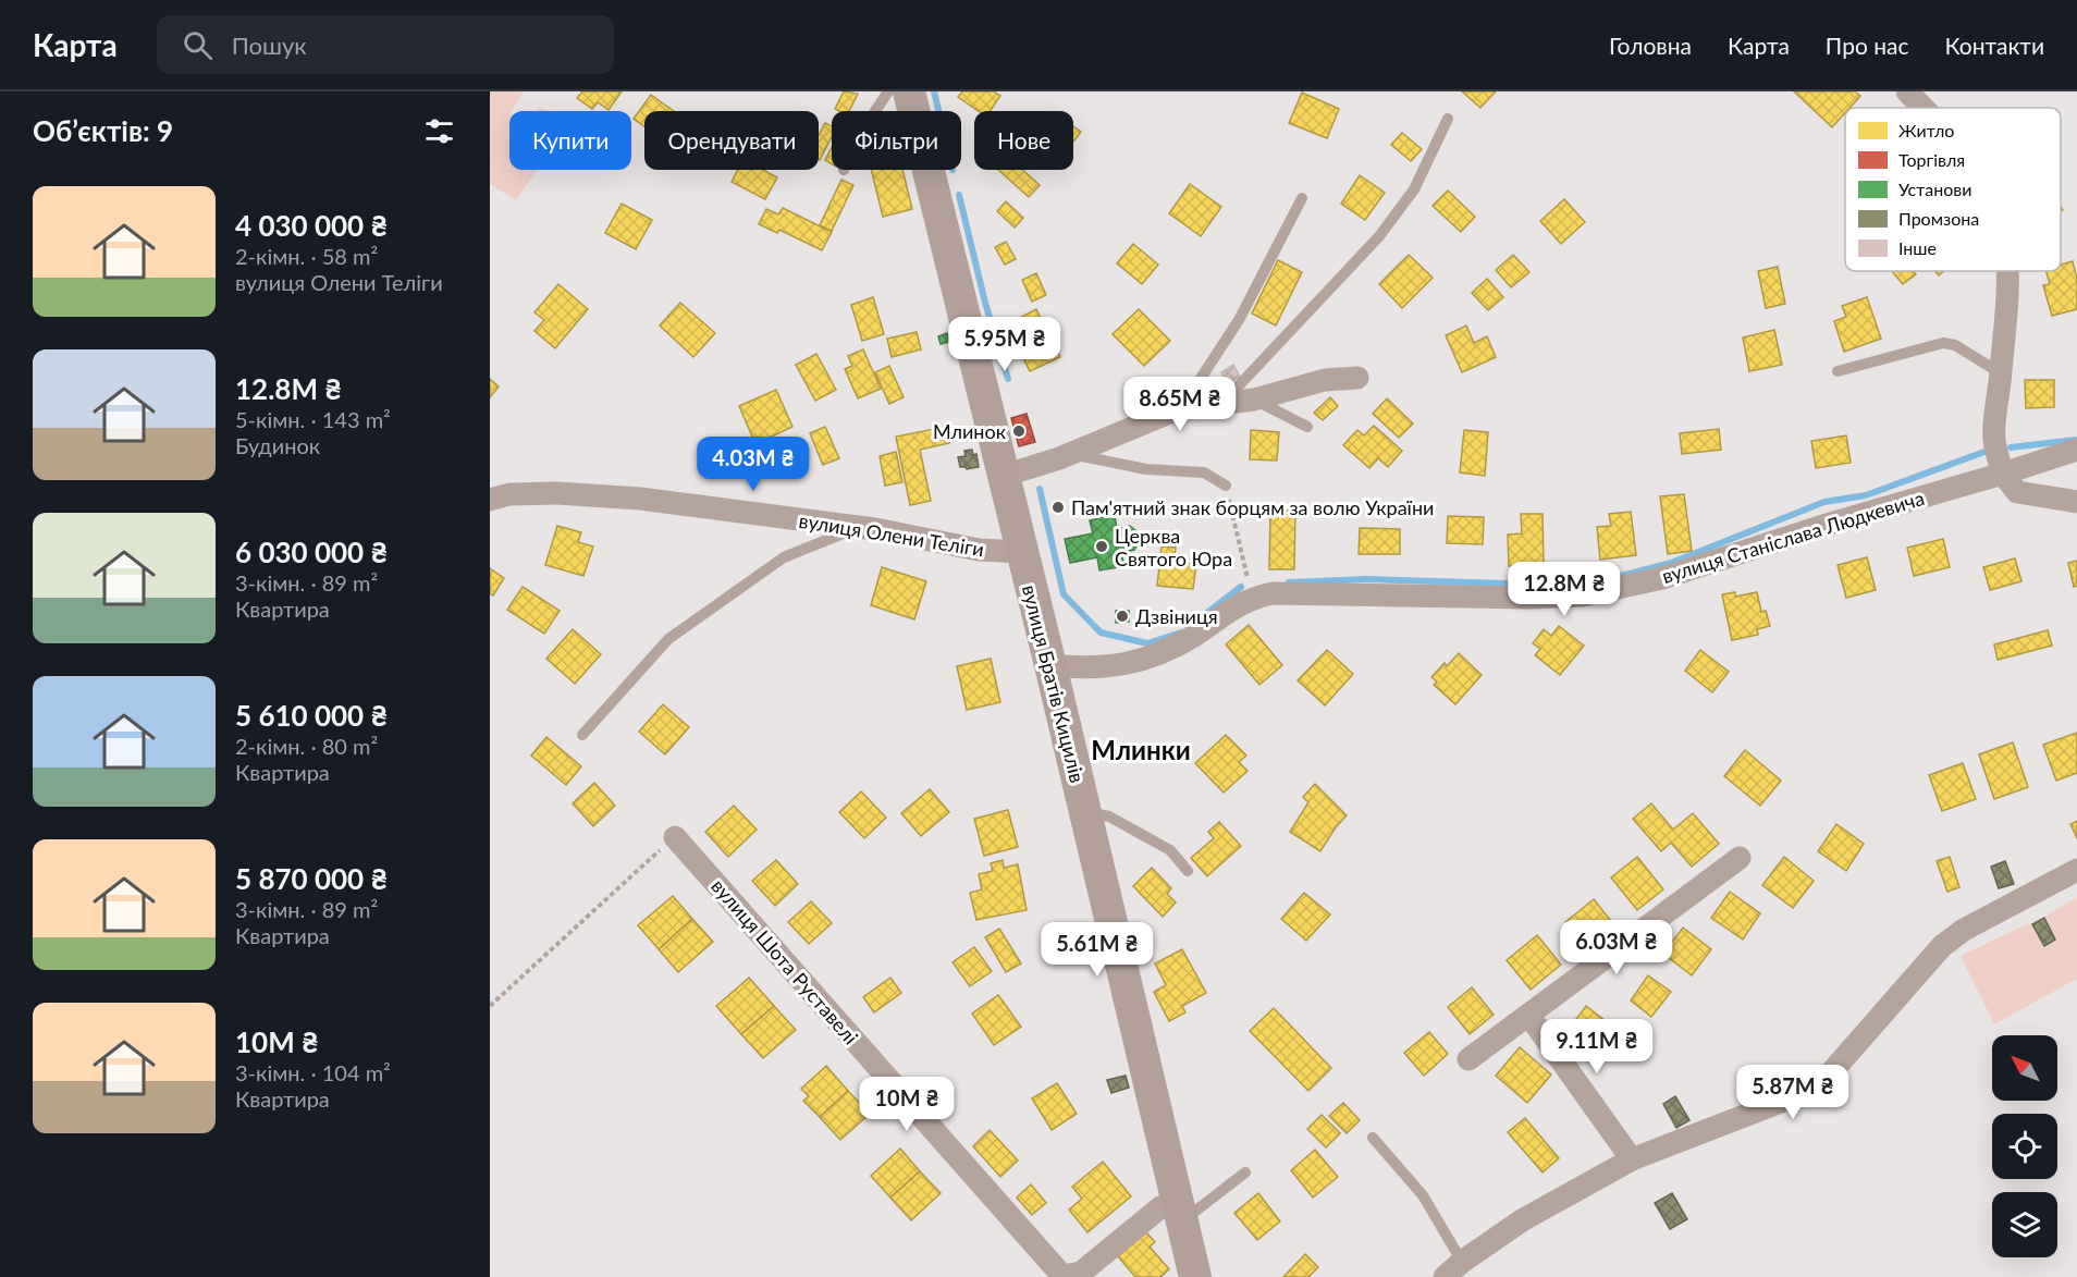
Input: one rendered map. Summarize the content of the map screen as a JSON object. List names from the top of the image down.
{
  "streets": {
    "street": [
      "вулиця Олени Теліги",
      "вулиця Станіслава Людкевича",
      "вулиця Братів Кицилів",
      "вулиця Шота Руставелі"
    ]
  },
  "crossings": [
    ["вулиця Олени Теліги", "вулиця Братів Кицилів"],
    ["вулиця Станіслава Людкевича", "вулиця Братів Кицилів"],
    ["вулиця Братів Кицилів", "вулиця Шота Руставелі"]
  ],
  "districts": ["Млинки"],
  "places": [
    "Млинок",
    "Пам'ятний знак борцям за волю України",
    "Церква Святого Юра",
    "Дзвіниця"
  ],
  "legend": [
    "Житло",
    "Торгівля",
    "Установи",
    "Промзона",
    "Інше"
  ],
  "north": "top left",
  "page": {
    "header": "Карта",
    "search": "Пошук",
    "nav": [
      "Головна",
      "Карта",
      "Про нас",
      "Контакти"
    ],
    "heading": "Об’єктів: 9",
    "chip": [
      "Купити",
      "Орендувати",
      "Фільтри",
      "Нове"
    ],
    "list": [
      {
        "name": "4 030 000 ₴",
        "note": "2-кімн. · 58 m² · вулиця Олени Теліги"
      },
      {
        "name": "12.8M ₴",
        "note": "5-кімн. · 143 m² · Будинок"
      },
      {
        "name": "6 030 000 ₴",
        "note": "3-кімн. · 89 m² · Квартира"
      },
      {
        "name": "5 610 000 ₴",
        "note": "2-кімн. · 80 m² · Квартира"
      },
      {
        "name": "5 870 000 ₴",
        "note": "3-кімн. · 89 m² · Квартира"
      },
      {
        "name": "10M ₴",
        "note": "3-кімн. · 104 m² · Квартира"
      }
    ],
    "price": [
      "5.95M ₴",
      "8.65M ₴",
      "4.03M ₴",
      "12.8M ₴",
      "6.03M ₴",
      "5.61M ₴",
      "9.11M ₴",
      "5.87M ₴",
      "10M ₴"
    ]
  }
}
